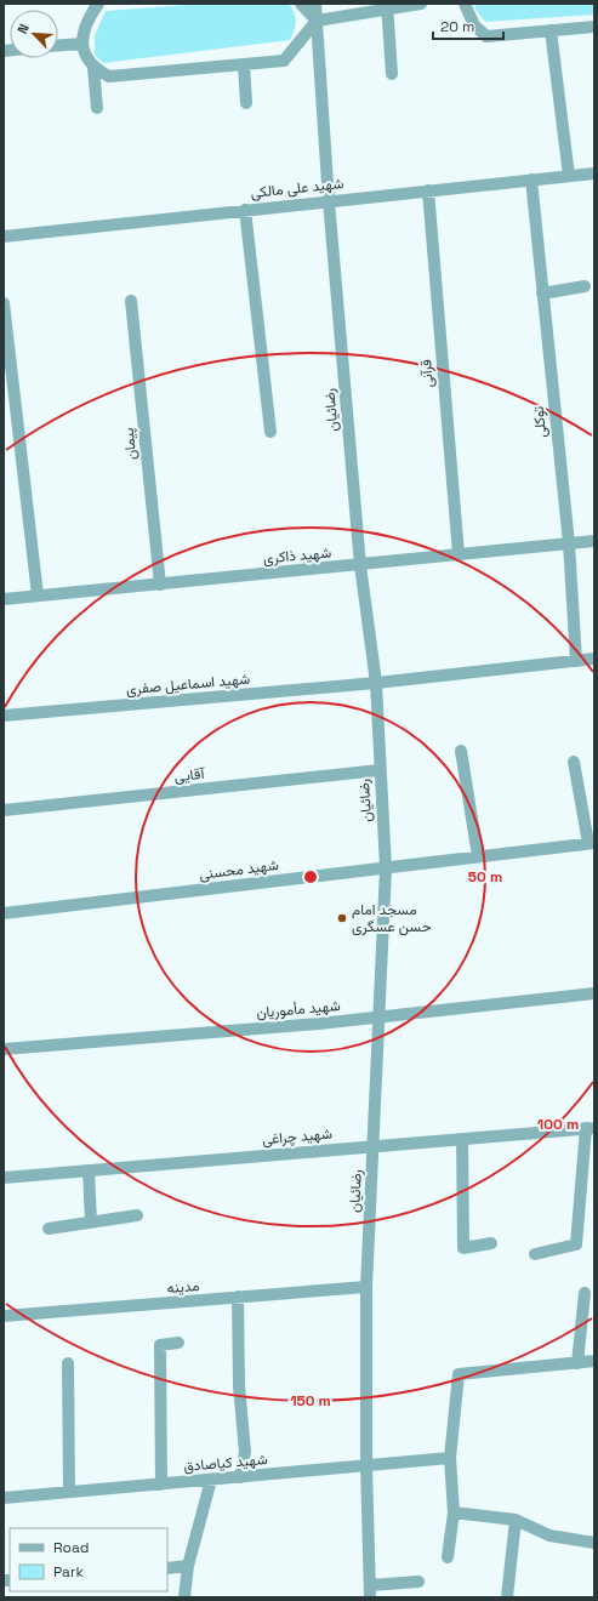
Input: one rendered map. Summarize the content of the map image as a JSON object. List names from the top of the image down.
{
  "streets": {
    "street": [
      "شهید علی مالکی",
      "قرآنی",
      "رضائیان",
      "توکلی",
      "پیمان",
      "شهید ذاکری",
      "شهید اسماعیل صفری",
      "آقایی",
      "شهید محسنی",
      "شهید مأموریان",
      "شهید چراغی",
      "مدینه",
      "شهید کیاصادق"
    ]
  },
  "crossings": [
    ["شهید علی مالکی", "قرآنی"],
    ["شهید علی مالکی", "رضائیان"],
    ["شهید علی مالکی", "توکلی"],
    ["قرآنی", "شهید ذاکری"],
    ["رضائیان", "شهید ذاکری"],
    ["رضائیان", "شهید اسماعیل صفری"],
    ["رضائیان", "آقایی"],
    ["رضائیان", "شهید محسنی"],
    ["رضائیان", "شهید مأموریان"],
    ["رضائیان", "شهید چراغی"],
    ["رضائیان", "مدینه"],
    ["رضائیان", "شهید کیاصادق"],
    ["توکلی", "شهید ذاکری"],
    ["توکلی", "شهید اسماعیل صفری"],
    ["پیمان", "شهید ذاکری"]
  ],
  "places": ["مسجد امام حسن عسگری"],
  "legend": ["Road", "Park"],
  "scale_bar": "20 m",
  "north": "top left",
  "rings": ["50 m", "100 m", "150 m"]
}
